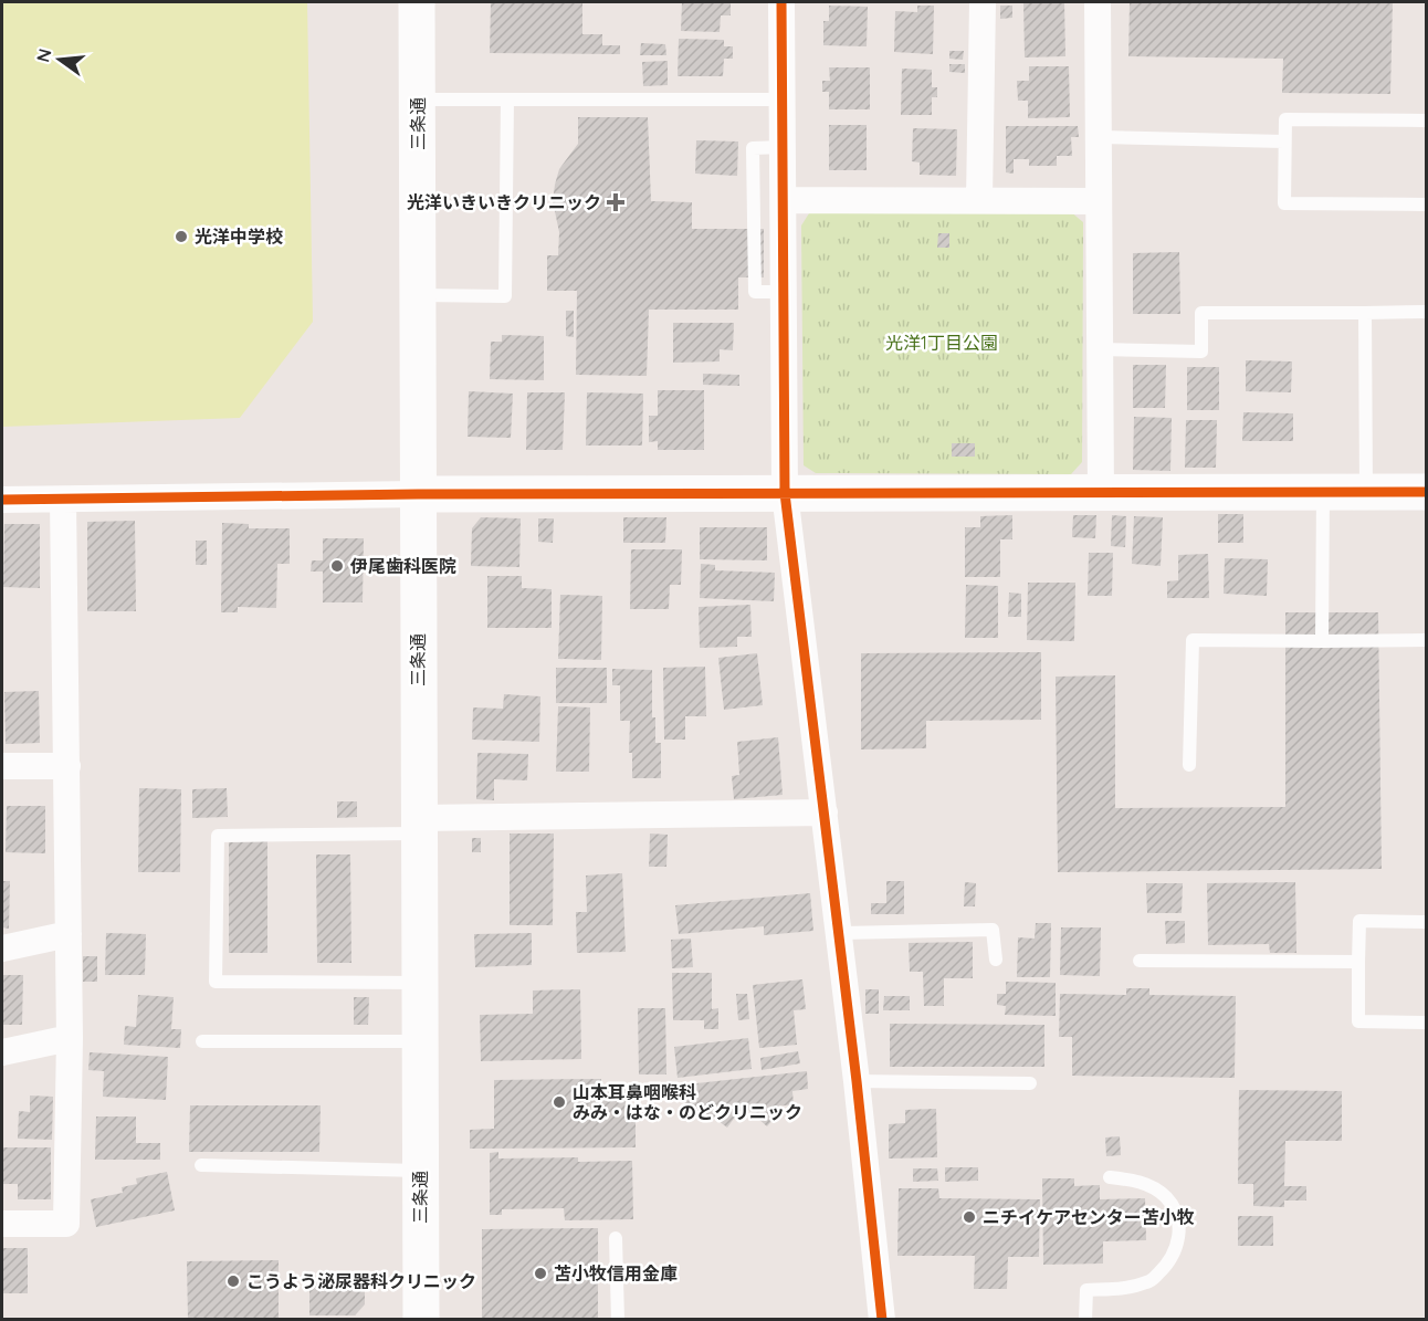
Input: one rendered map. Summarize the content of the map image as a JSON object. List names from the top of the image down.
{
  "streets": {
    "street": ["三条通"]
  },
  "parks": ["光洋1丁目公園"],
  "places": {
    "health": ["光洋いきいきクリニック"],
    "other": [
      "光洋中学校",
      "伊尾歯科医院",
      "山本耳鼻咽喉科 みみ・はな・のどクリニック",
      "ニチイケアセンター苫小牧",
      "苫小牧信用金庫",
      "こうよう泌尿器科クリニック"
    ]
  },
  "north": "left"
}
